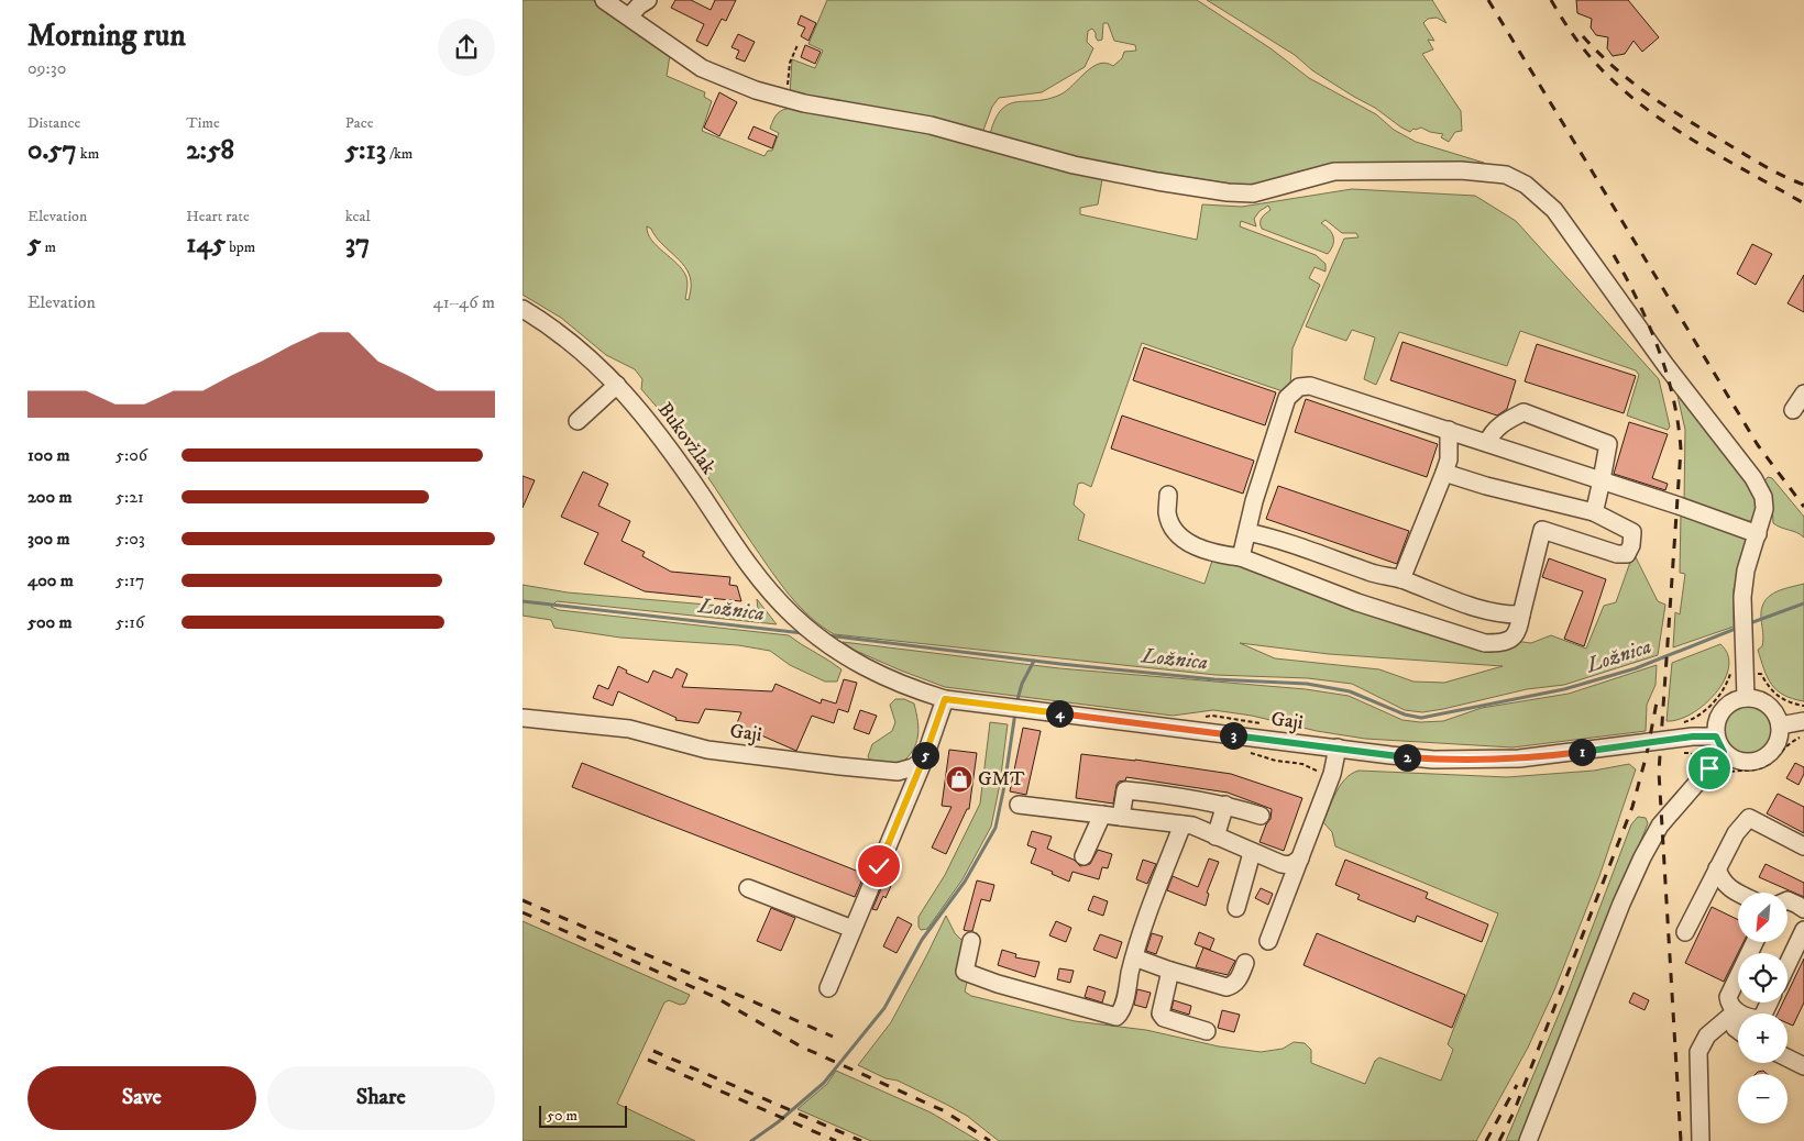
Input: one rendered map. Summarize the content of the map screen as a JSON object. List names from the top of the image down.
{
  "streets": {
    "street": ["Bukovžlak", "Gaji"]
  },
  "crossings": [
    ["Bukovžlak", "Gaji"]
  ],
  "water": ["Ložnica"],
  "places": {
    "shop": ["GMT"]
  },
  "scale_bar": "50 m",
  "north": "bottom left",
  "page": {
    "heading": ["Morning run", "09:30"],
    "stats": [
      ["Distance", "0.57 km"],
      ["Time", "2:58"],
      ["Pace", "5:13 /km"],
      ["Elevation", "5 m"],
      ["Heart rate", "145 bpm"],
      ["kcal", "37"]
    ],
    "chart": ["Elevation", "41–46 m"],
    "list": [
      {
        "name": "100 m",
        "note": "5:06"
      },
      {
        "name": "200 m",
        "note": "5:21"
      },
      {
        "name": "300 m",
        "note": "5:03"
      },
      {
        "name": "400 m",
        "note": "5:17"
      },
      {
        "name": "500 m",
        "note": "5:16"
      }
    ],
    "pins": [
      "4",
      "3",
      "1",
      "5",
      "2"
    ],
    "map_buttons": ["+", "−"],
    "buttons": ["Save", "Share"],
    "scale": "50 m"
  }
}
